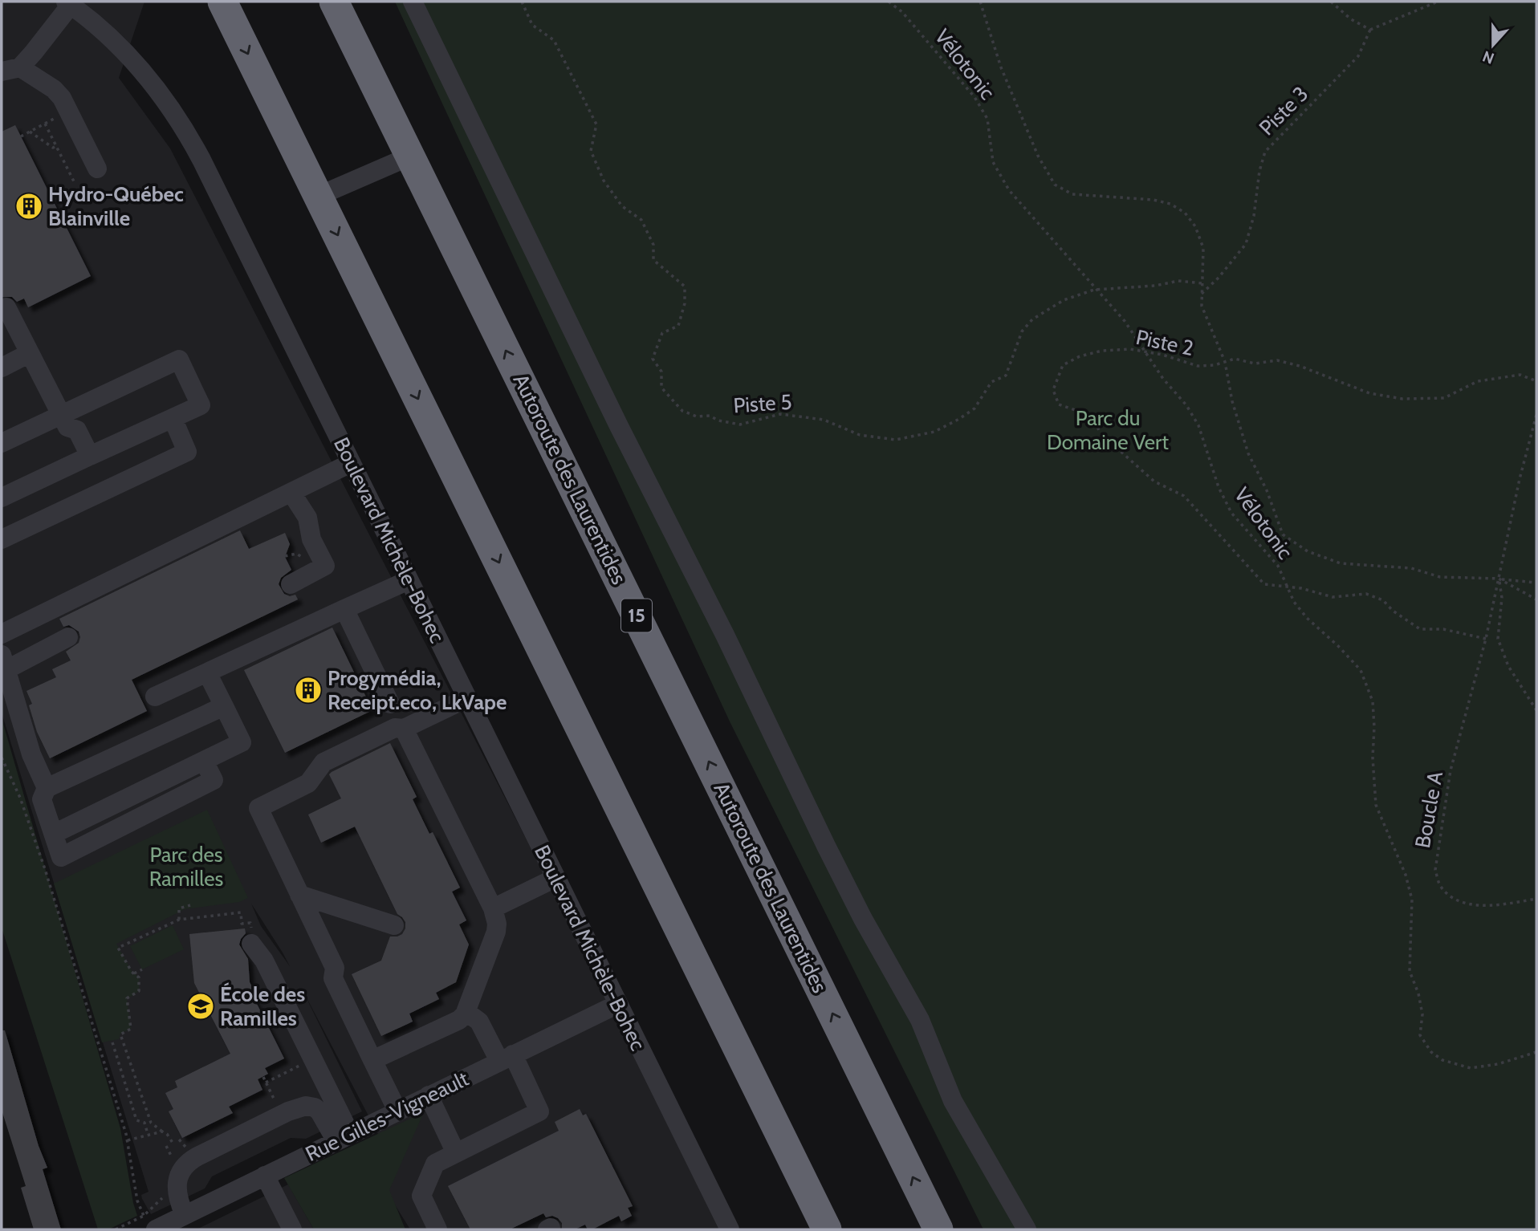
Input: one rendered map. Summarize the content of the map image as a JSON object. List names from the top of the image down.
{
  "streets": {
    "highway": ["Autoroute des Laurentides", "15"],
    "street": ["Boulevard Michèle-Bohec", "Rue Gilles-Vigneault"],
    "path": [
      "Vélotonic",
      "Piste 3",
      "Piste 2",
      "Piste 5",
      "Boucle A"
    ]
  },
  "crossings": [
    ["Vélotonic", "Piste 2"],
    ["Vélotonic", "Piste 5"],
    ["Piste 2", "Boucle A"],
    ["Boulevard Michèle-Bohec", "Rue Gilles-Vigneault"]
  ],
  "parks": ["Parc du Domaine Vert", "Parc des Ramilles"],
  "places": {
    "building": ["Hydro-Québec Blainville", "Progymédia, Receipt.eco, LkVape"],
    "school or university": ["École des Ramilles"]
  },
  "north": "bottom"
}
